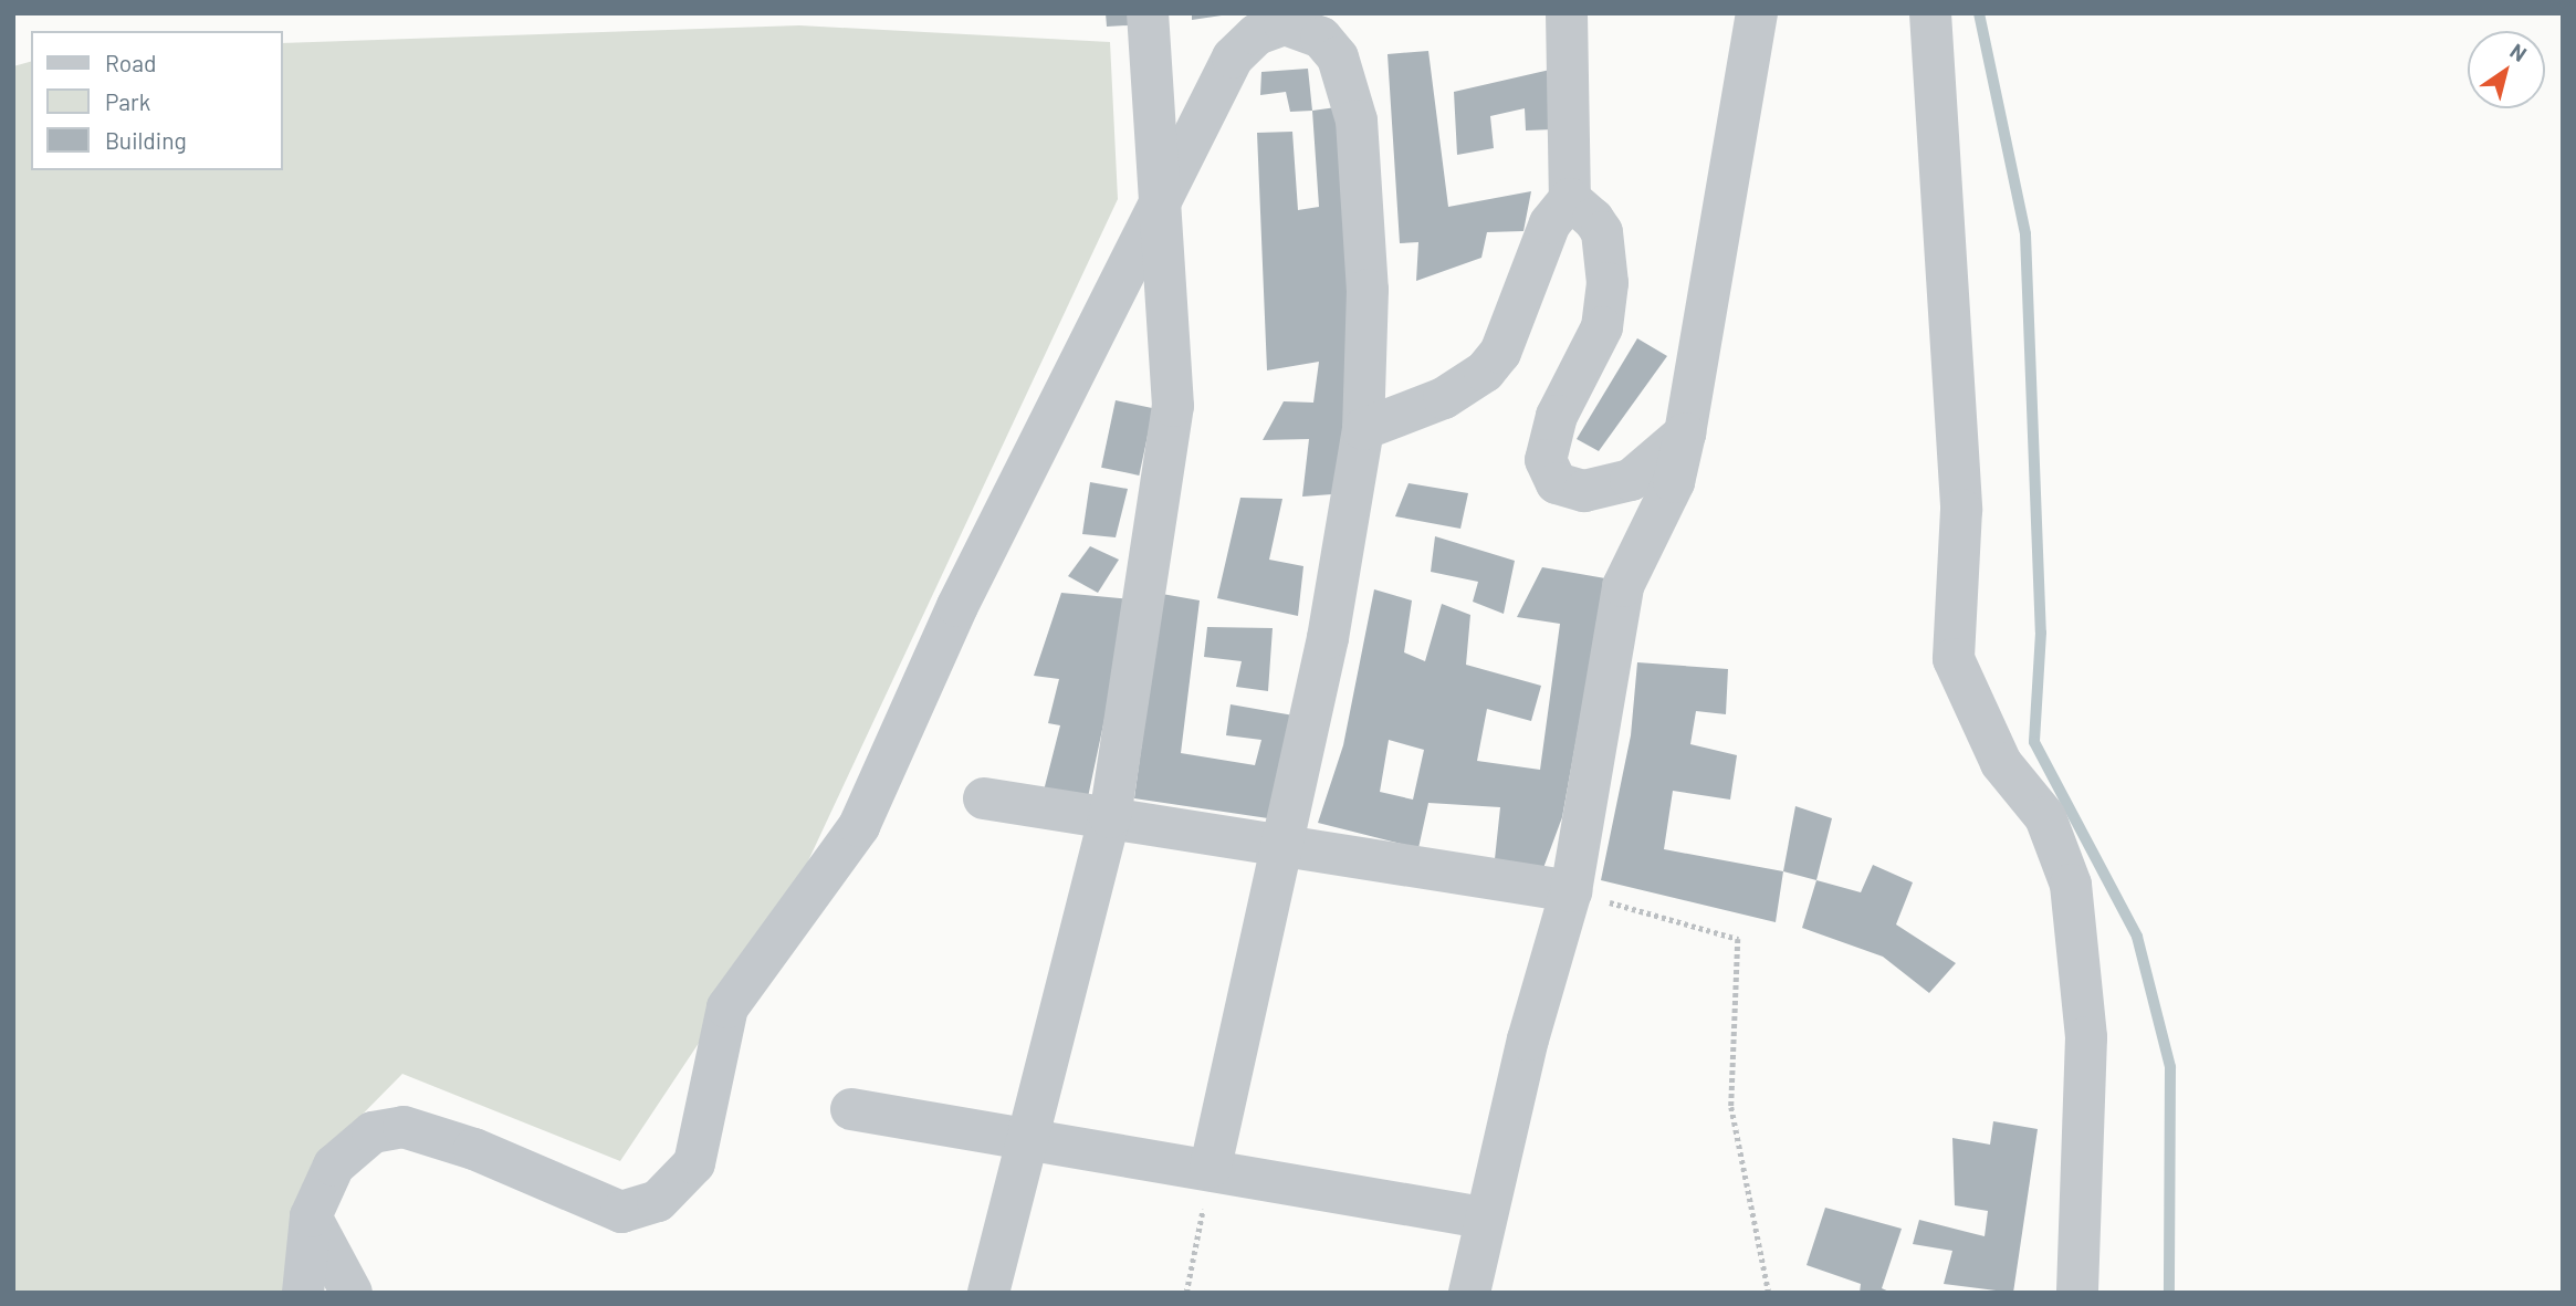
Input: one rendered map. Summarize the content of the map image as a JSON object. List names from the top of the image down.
{
  "legend": ["Road", "Park", "Building"],
  "north": "top right"
}
